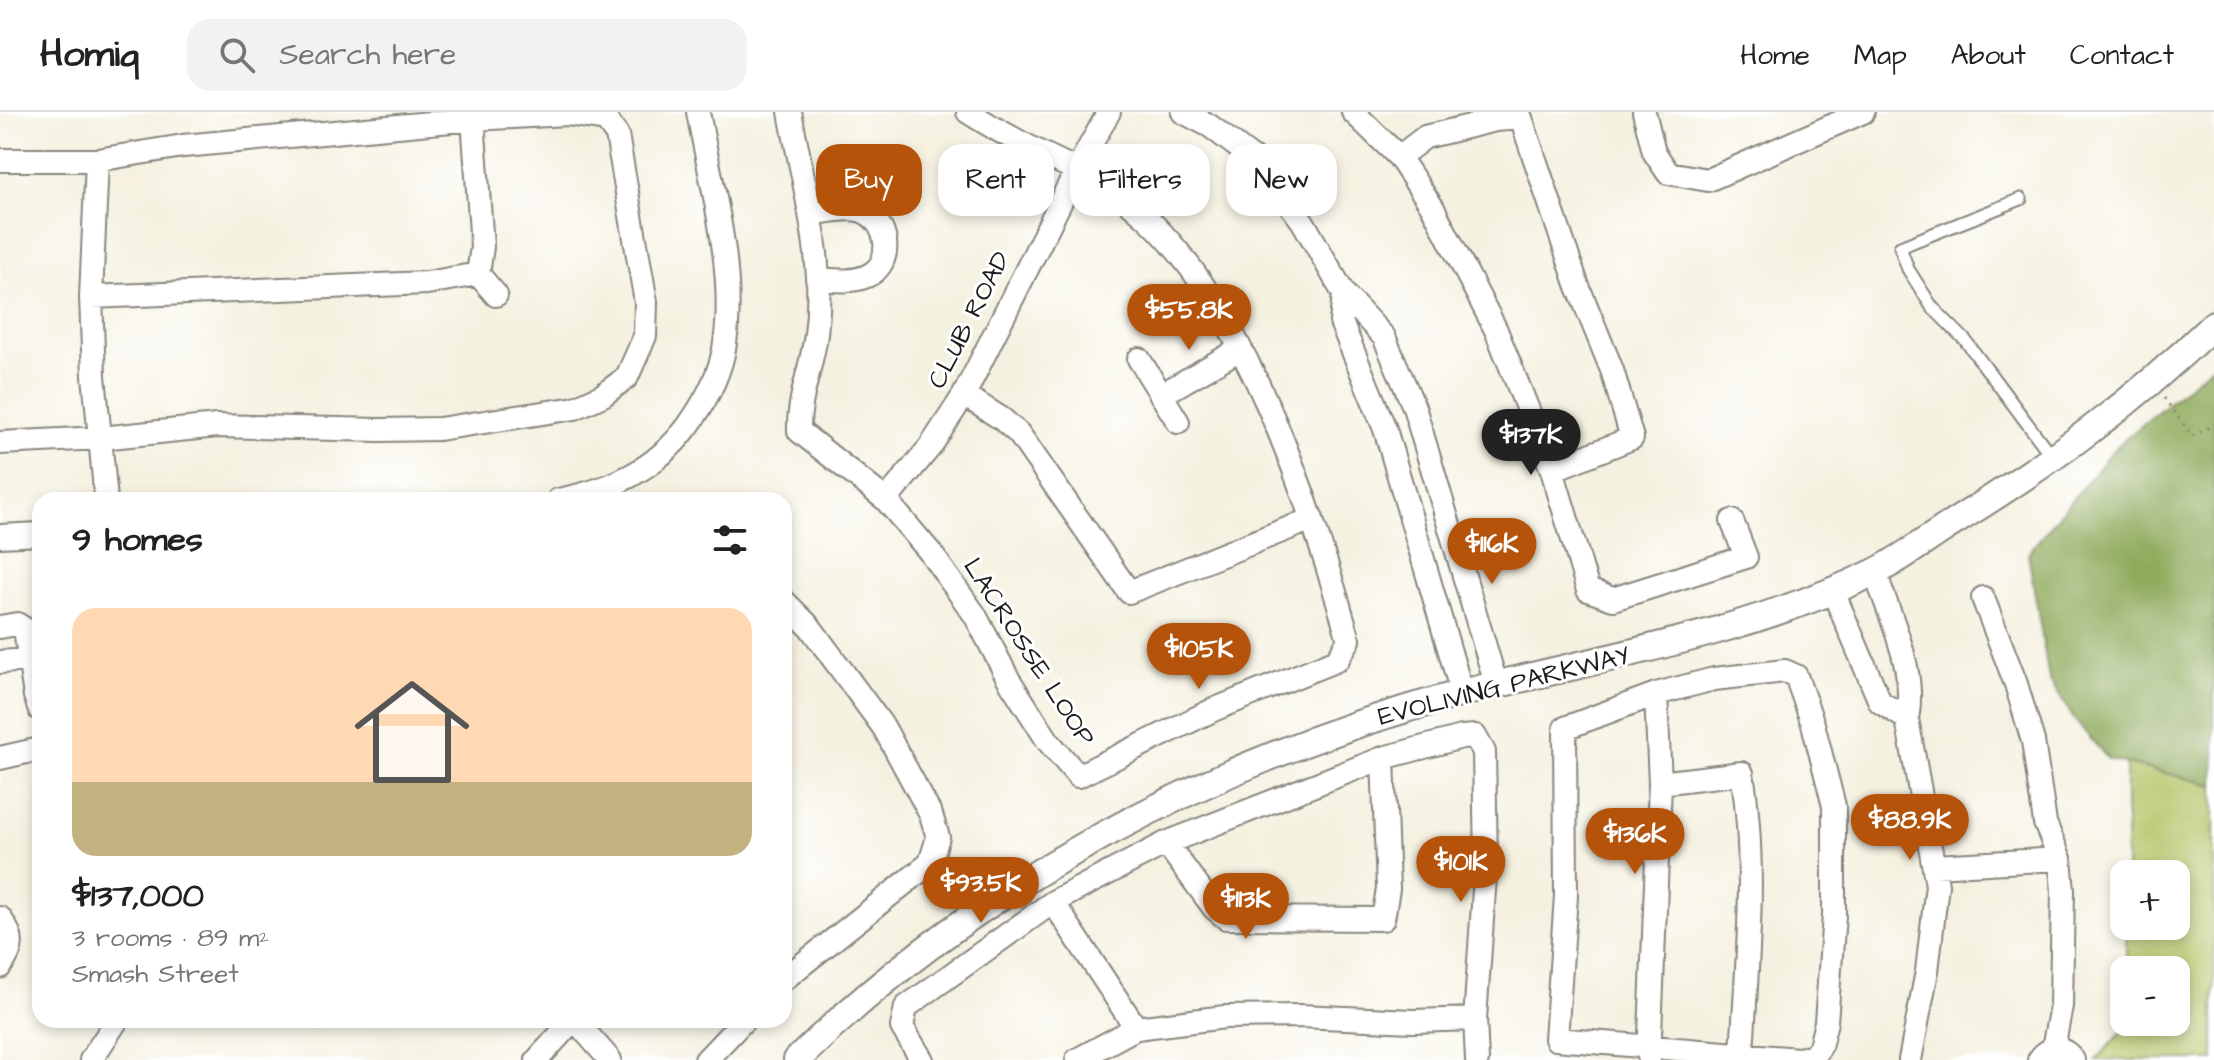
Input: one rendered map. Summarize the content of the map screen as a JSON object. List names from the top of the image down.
{
  "streets": {
    "street": ["CLUB ROAD", "LACROSSE LOOP", "EVOLIVING PARKWAY"]
  },
  "crossings": [
    ["CLUB ROAD", "LACROSSE LOOP"]
  ],
  "page": {
    "header": "Homiq",
    "search": "Search here",
    "nav": [
      "Home",
      "Map",
      "About",
      "Contact"
    ],
    "chip": [
      "Buy",
      "Rent",
      "Filters",
      "New"
    ],
    "price": [
      "$55.8K",
      "$137K",
      "$116K",
      "$105K",
      "$88.9K",
      "$136K",
      "$101K",
      "$93.5K",
      "$113K"
    ],
    "heading": "9 homes",
    "list": [
      {
        "name": "$137,000",
        "note": "3 rooms · 89 m² · Smash Street"
      }
    ],
    "map_buttons": ["+", "−"]
  }
}
